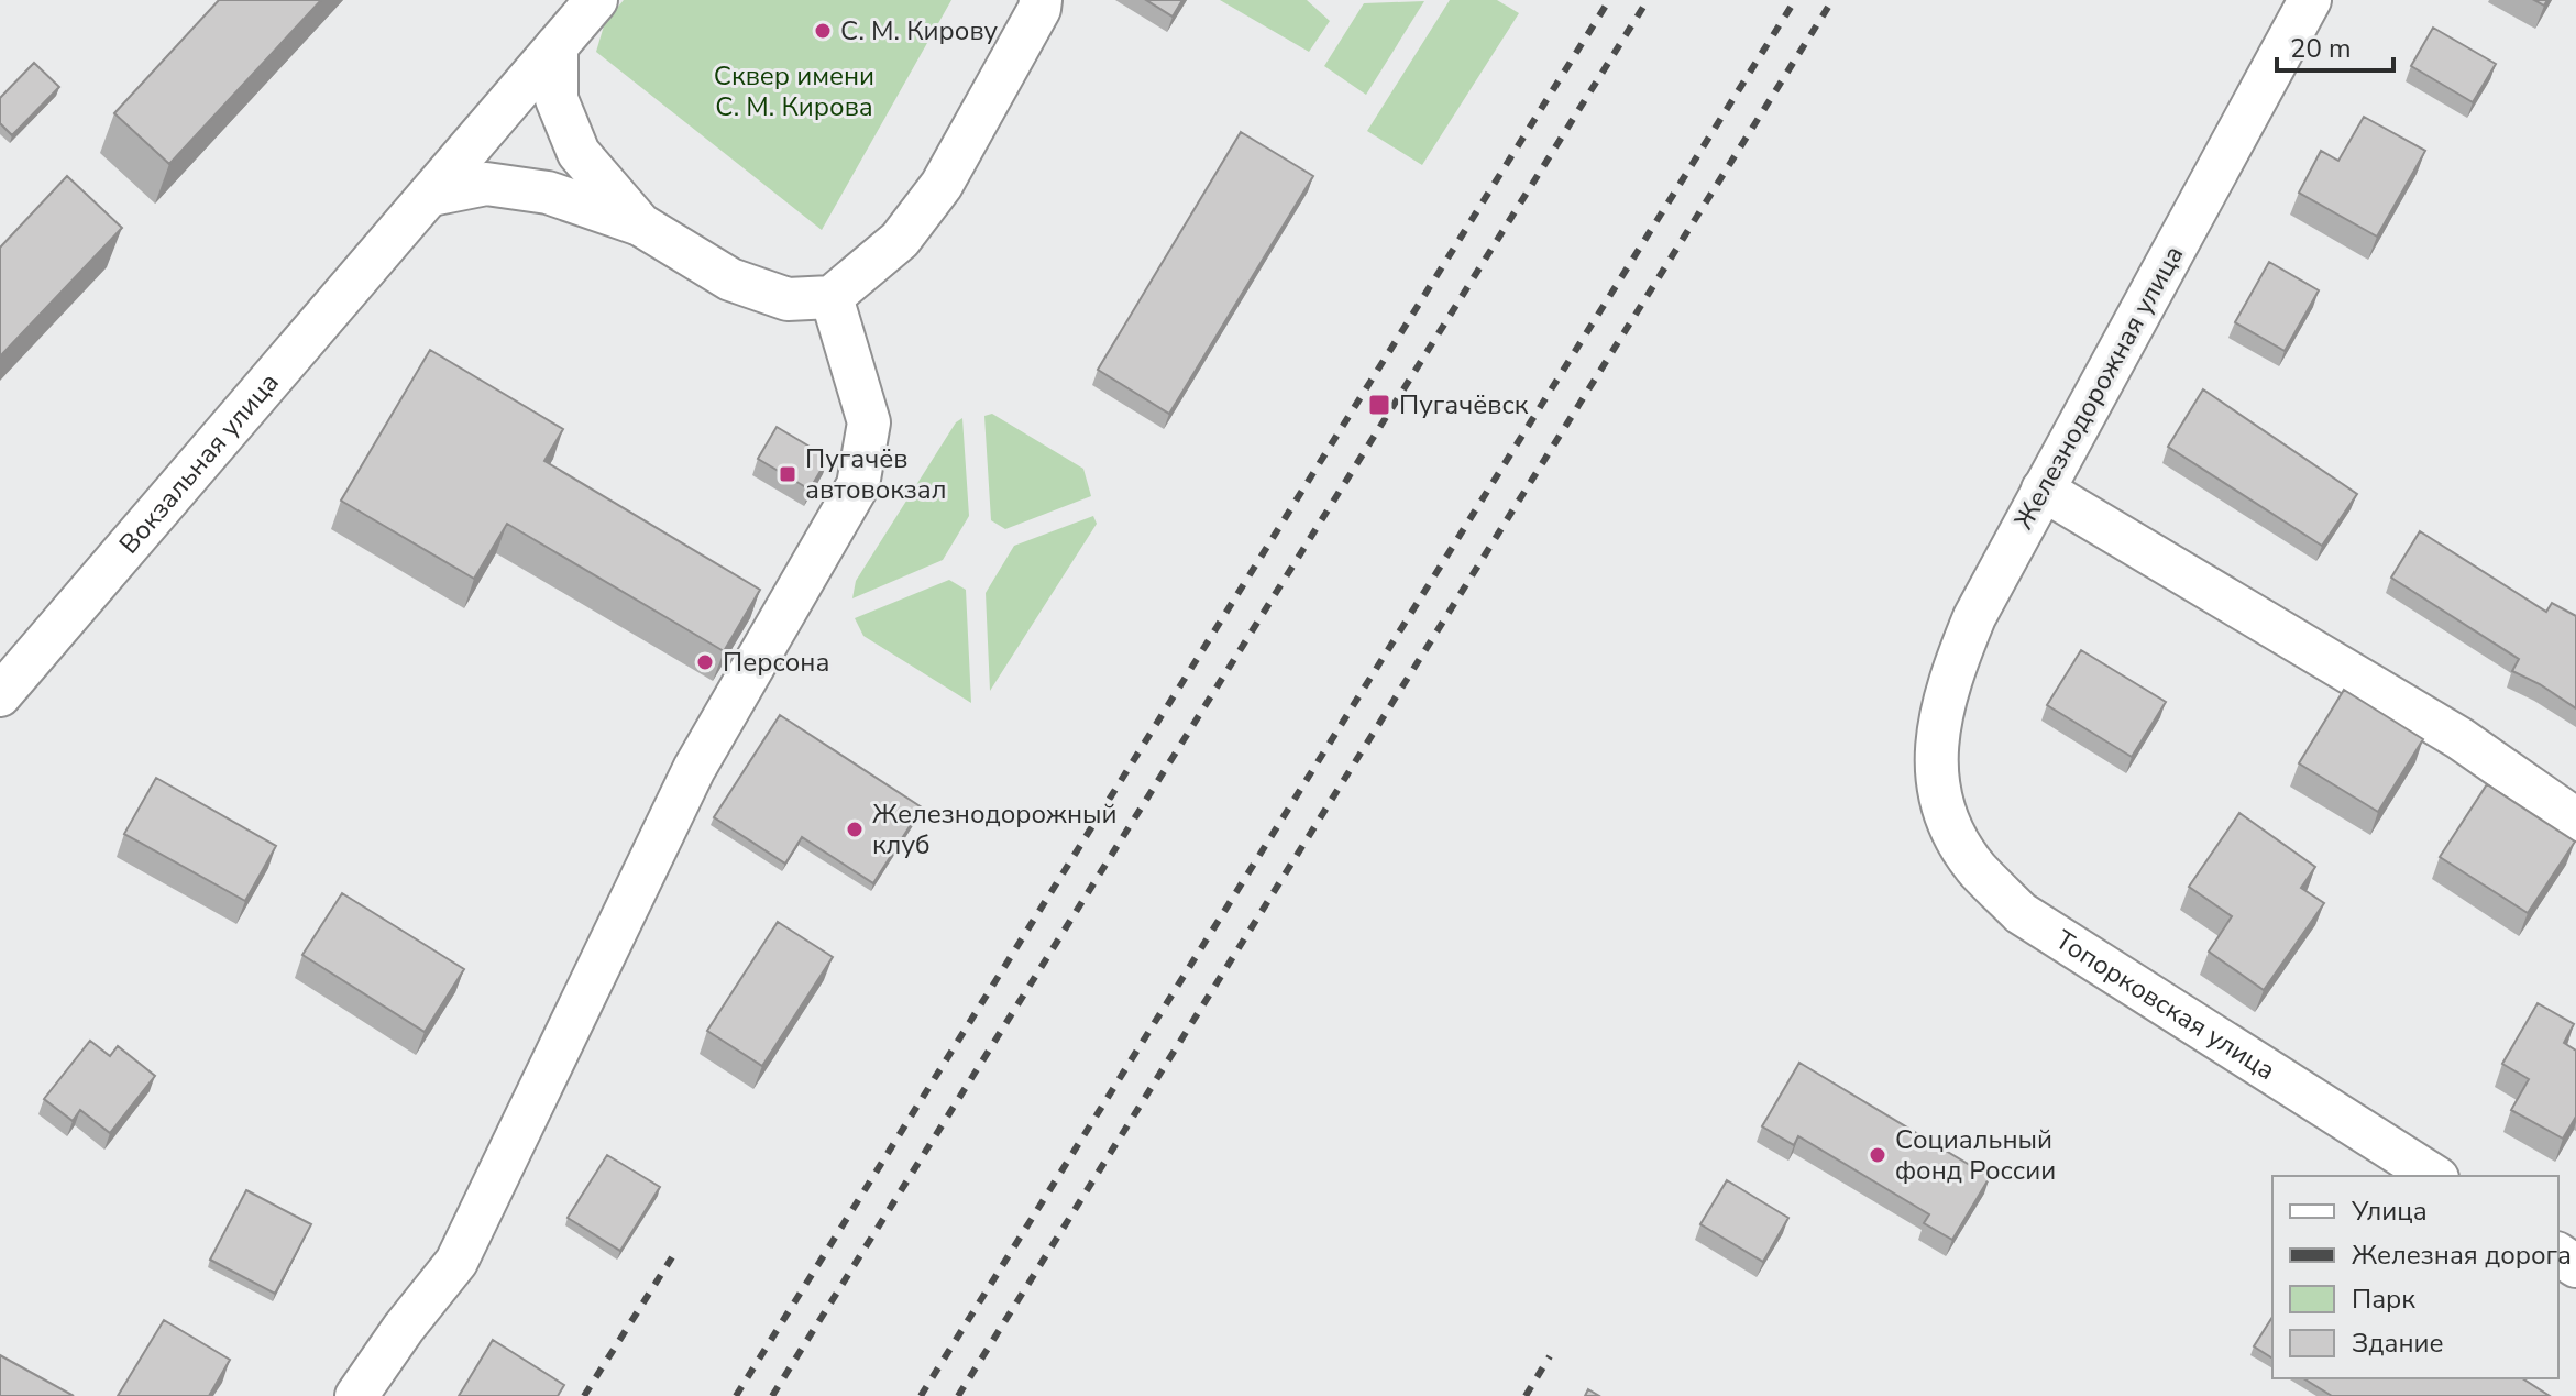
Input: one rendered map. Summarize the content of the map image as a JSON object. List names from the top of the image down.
{
  "streets": {
    "street": ["Железнодорожная улица", "Вокзальная улица", "Топорковская улица"]
  },
  "crossings": [
    ["Железнодорожная улица", "Топорковская улица"]
  ],
  "parks": ["Сквер имени С. М. Кирова"],
  "places": {
    "other": [
      "С. М. Кирову",
      "Персона",
      "Железнодорожный клуб",
      "Социальный фонд России"
    ],
    "transit": ["Пугачёвск", "Пугачёв автовокзал"]
  },
  "legend": [
    "Улица",
    "Железная дорога",
    "Парк",
    "Здание"
  ],
  "scale_bar": "20 m"
}
